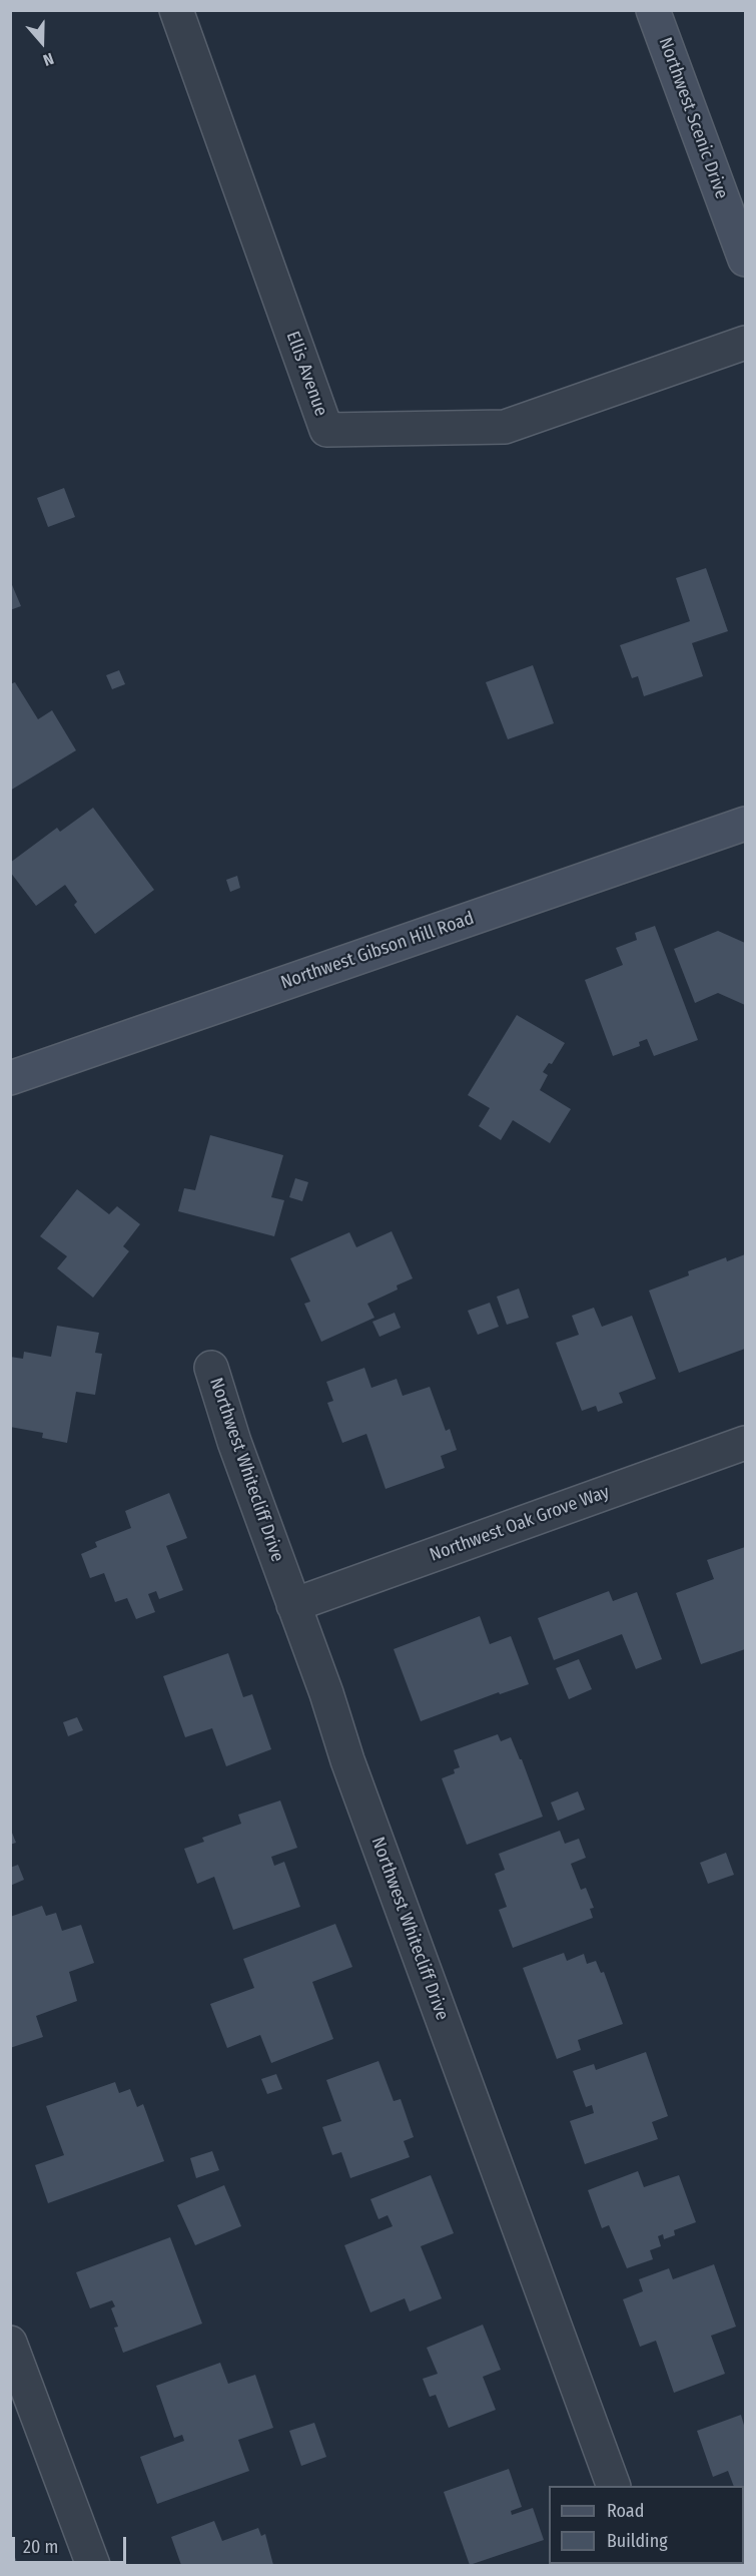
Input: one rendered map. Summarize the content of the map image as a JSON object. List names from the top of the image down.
{
  "streets": {
    "main road": ["Northwest Scenic Drive", "Northwest Gibson Hill Road"],
    "street": ["Ellis Avenue", "Northwest Whitecliff Drive", "Northwest Oak Grove Way"]
  },
  "crossings": [
    ["Northwest Whitecliff Drive", "Northwest Oak Grove Way"]
  ],
  "legend": ["Road", "Building"],
  "scale_bar": "20 m",
  "north": "bottom"
}
